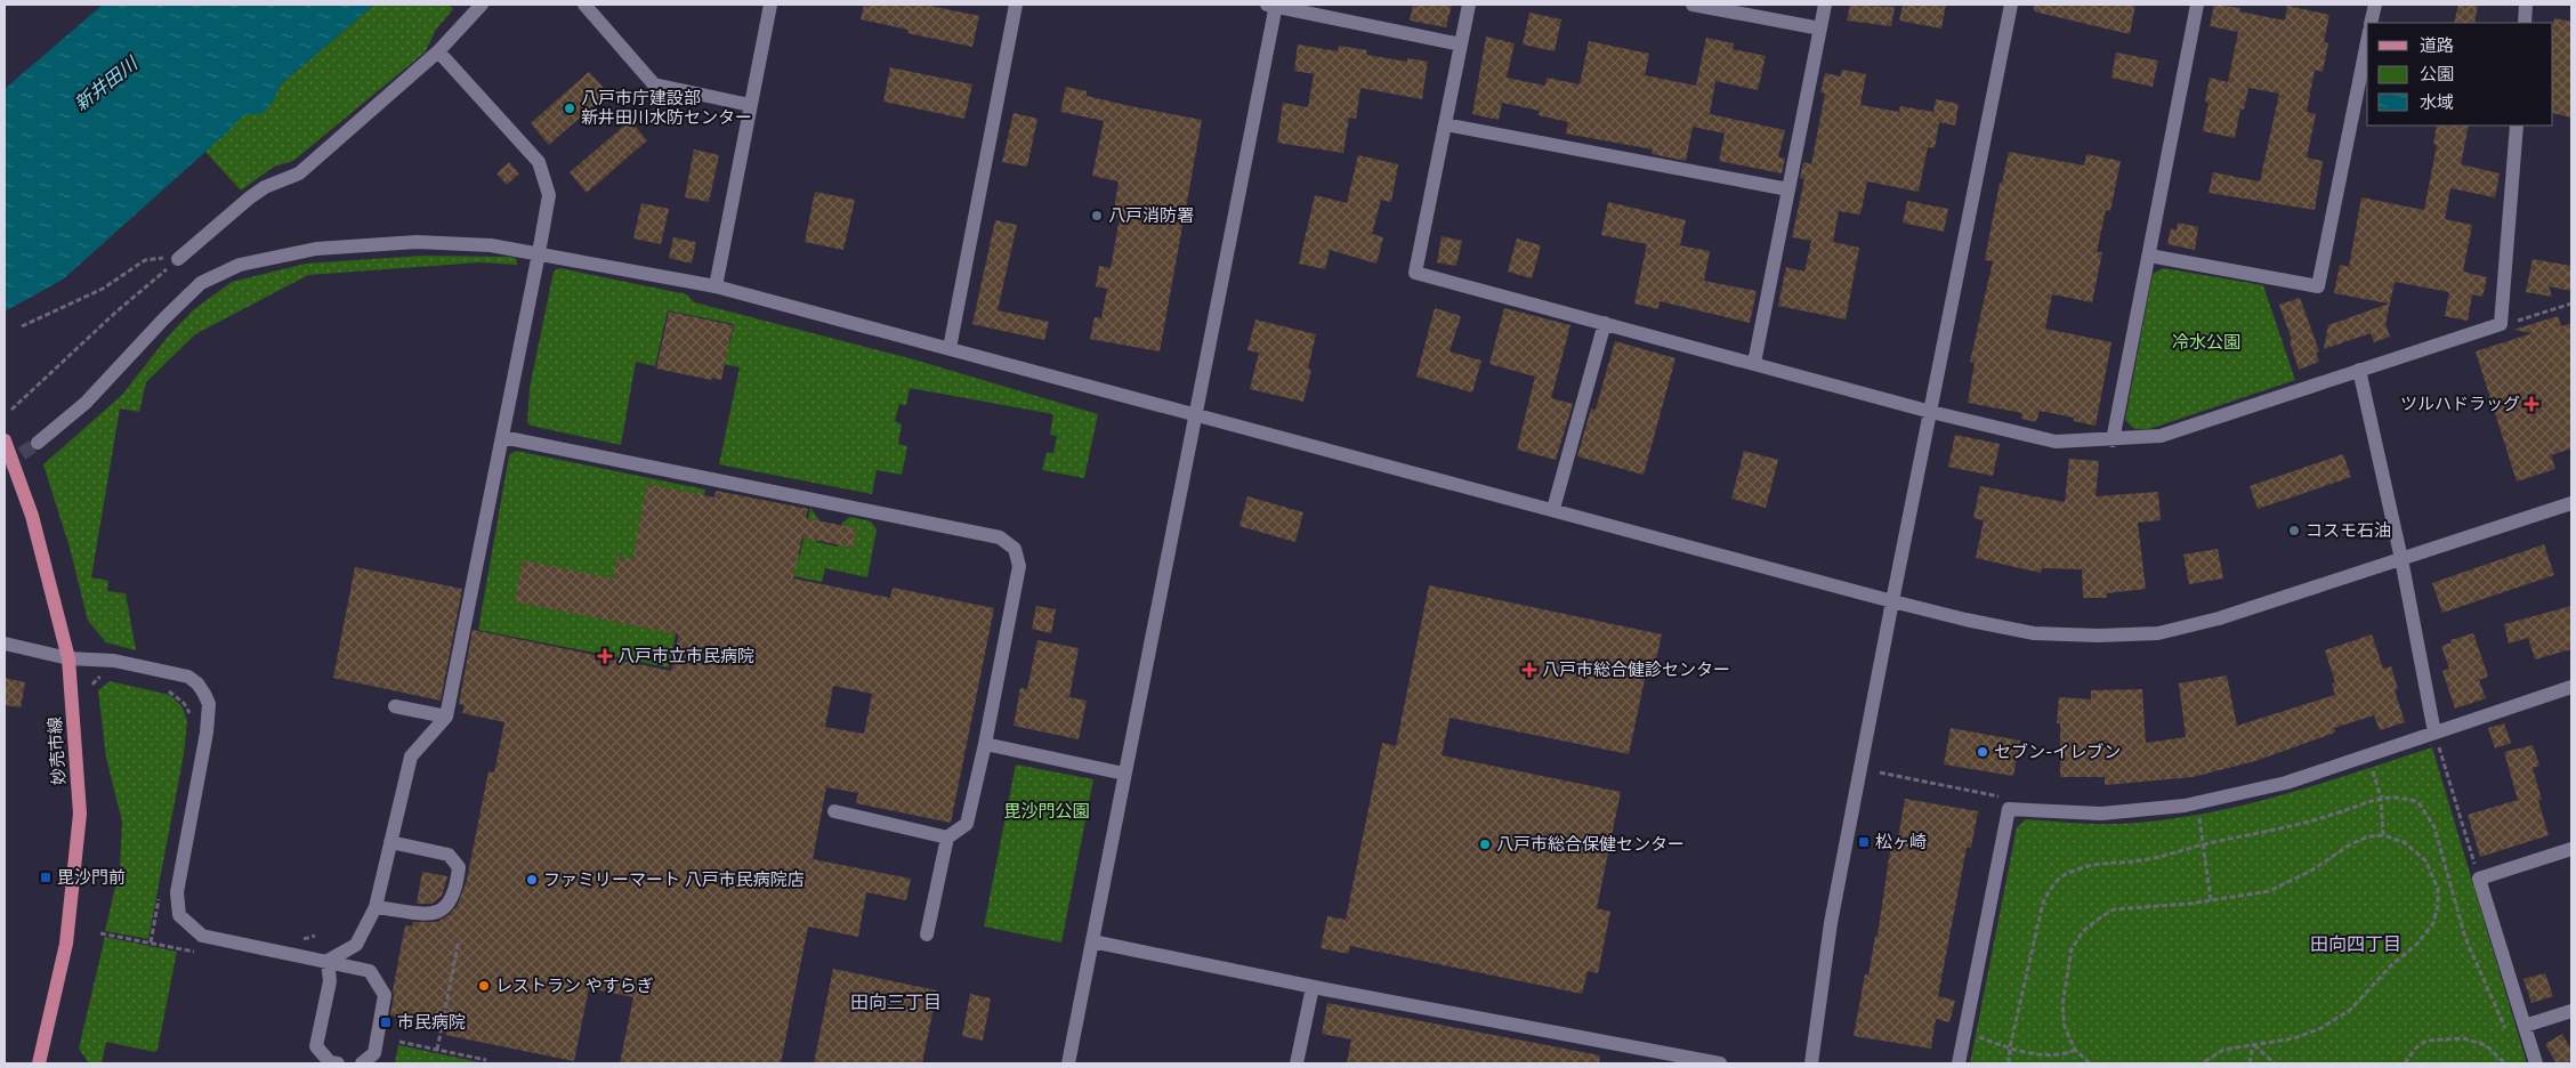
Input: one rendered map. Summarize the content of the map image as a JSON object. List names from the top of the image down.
{
  "streets": {
    "main road": ["妙売市線"]
  },
  "districts": ["田向四丁目", "田向三丁目"],
  "water": ["新井田川"],
  "parks": ["冷水公園", "毘沙門公園"],
  "places": {
    "other": [
      "八戸市庁建設部 新井田川水防センター",
      "八戸消防署",
      "コスモ石油",
      "セブン-イレブン",
      "八戸市総合保健センター",
      "ファミリーマート 八戸市民病院店",
      "レストラン やすらぎ"
    ],
    "health": ["ツルハドラッグ", "八戸市立市民病院", "八戸市総合健診センター"],
    "transit": ["松ヶ崎", "毘沙門前", "市民病院"]
  },
  "legend": ["道路", "公園", "水域"]
}
